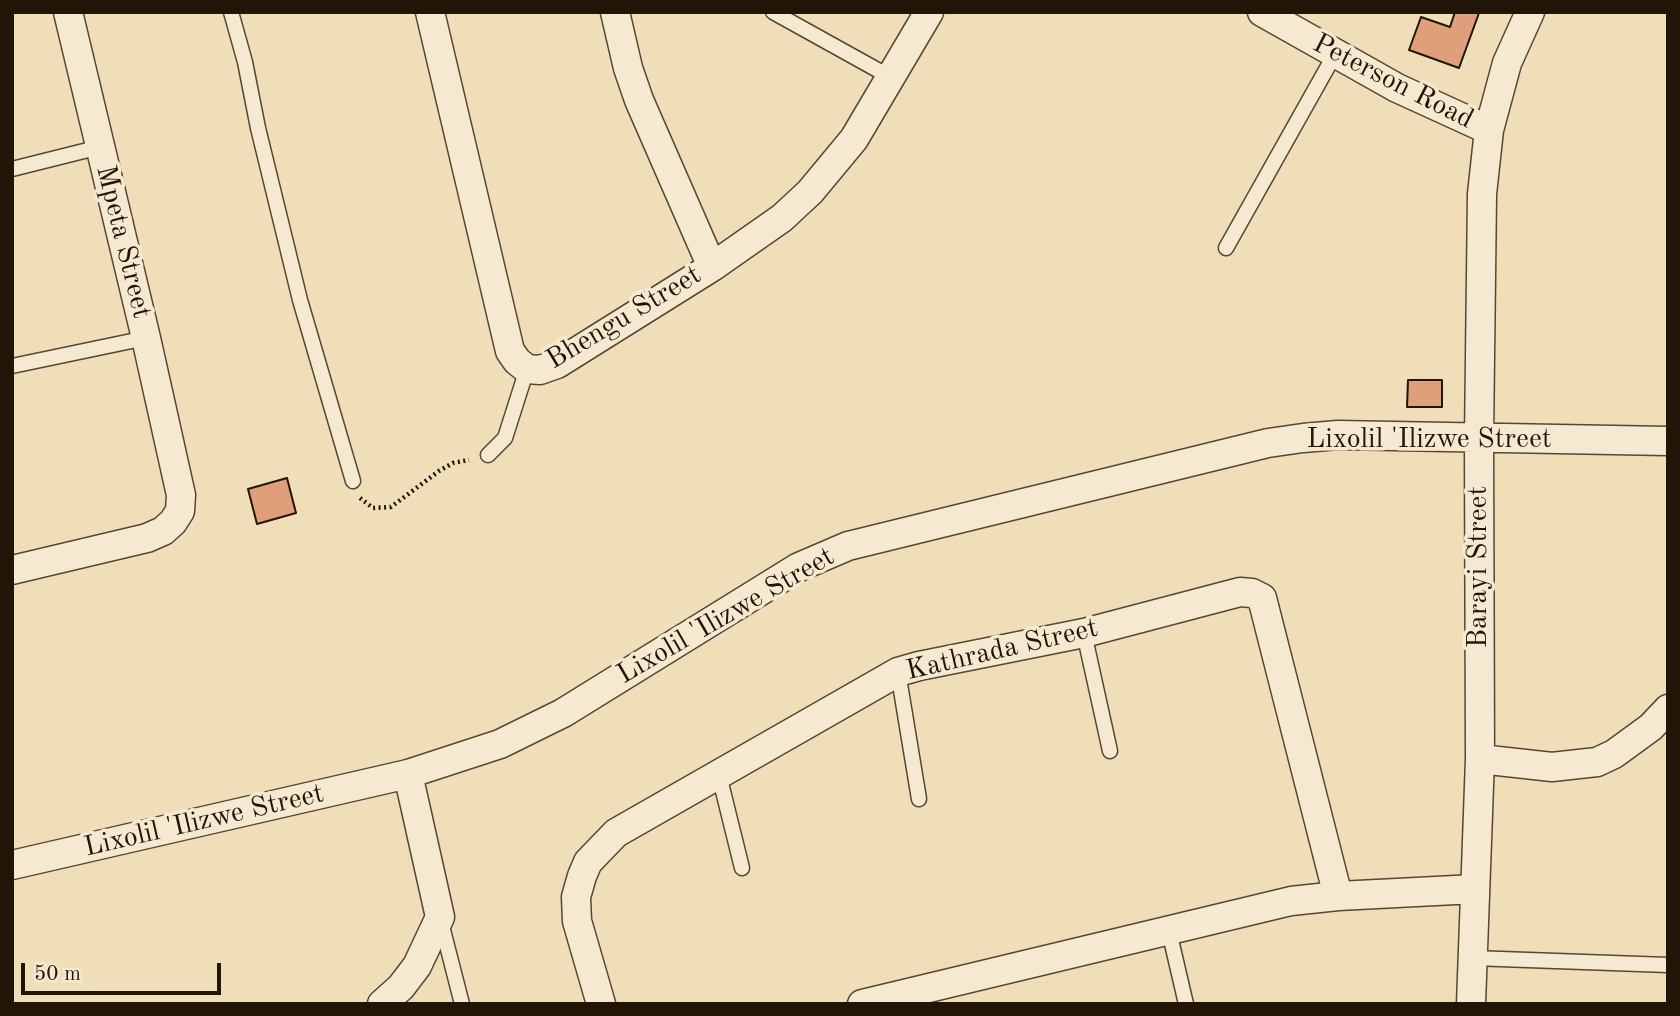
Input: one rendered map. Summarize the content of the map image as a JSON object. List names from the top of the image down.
{
  "streets": {
    "street": [
      "Peterson Road",
      "Mpeta Street",
      "Bhengu Street",
      "Lixolil 'Ilizwe Street",
      "Barayi Street",
      "Kathrada Street"
    ]
  },
  "crossings": [
    ["Peterson Road", "Barayi Street"],
    ["Lixolil 'Ilizwe Street", "Barayi Street"]
  ],
  "scale_bar": "50 m"
}
